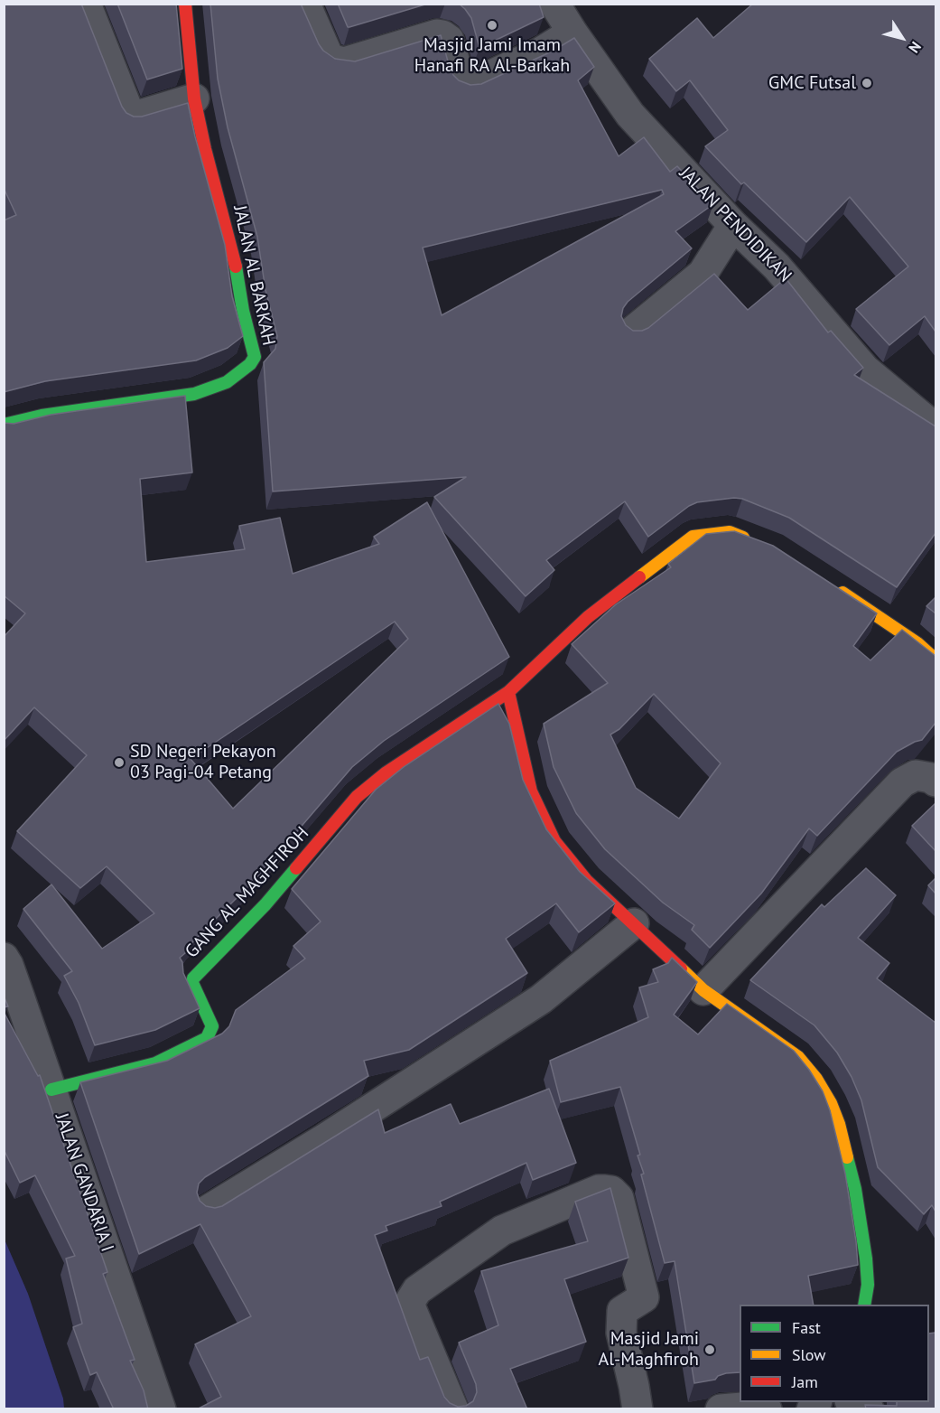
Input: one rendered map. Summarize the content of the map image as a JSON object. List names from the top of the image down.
{
  "streets": {
    "street": [
      "JALAN PENDIDIKAN",
      "JALAN AL BARKAH",
      "GANG AL MAGHFIROH",
      "JALAN GANDARIA I"
    ]
  },
  "crossings": [
    ["GANG AL MAGHFIROH", "JALAN GANDARIA I"]
  ],
  "places": [
    "Masjid Jami Imam Hanafi RA Al-Barkah",
    "GMC Futsal",
    "SD Negeri Pekayon 03 Pagi-04 Petang",
    "Masjid Jami Al-Maghfiroh"
  ],
  "legend": ["Fast", "Slow", "Jam"],
  "north": "bottom right"
}
